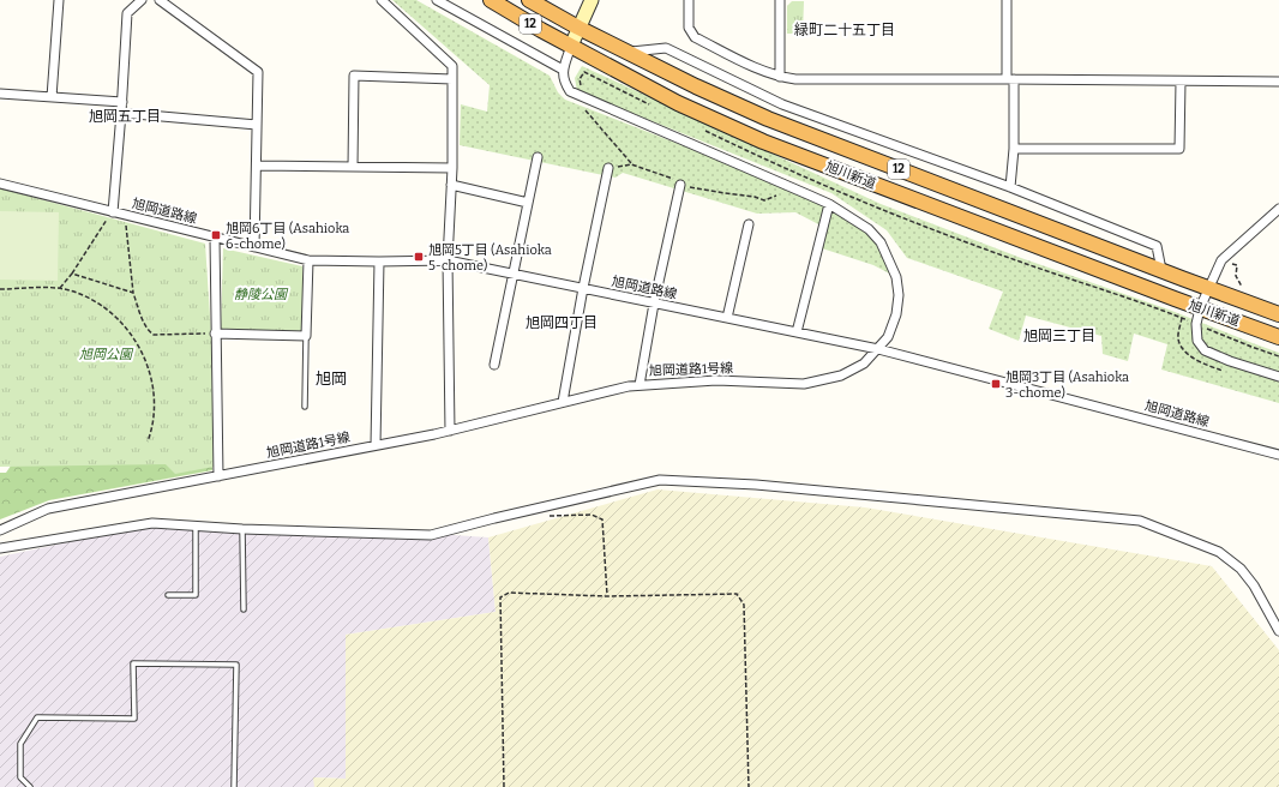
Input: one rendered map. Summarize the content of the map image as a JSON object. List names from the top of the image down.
{
  "streets": {
    "highway": ["12", "旭川新道"],
    "street": ["旭岡道路線", "旭岡道路1号線"]
  },
  "crossings": [
    ["旭岡道路線", "旭岡道路1号線"]
  ],
  "districts": [
    "緑町二十五丁目",
    "旭岡五丁目",
    "旭岡四丁目",
    "旭岡三丁目",
    "旭岡"
  ],
  "parks": ["静陵公園", "旭岡公園"],
  "places": {
    "transit": ["旭岡6丁目 (Asahioka 6-chome)", "旭岡5丁目 (Asahioka 5-chome)", "旭岡3丁目 (Asahioka 3-chome)"]
  }
}
